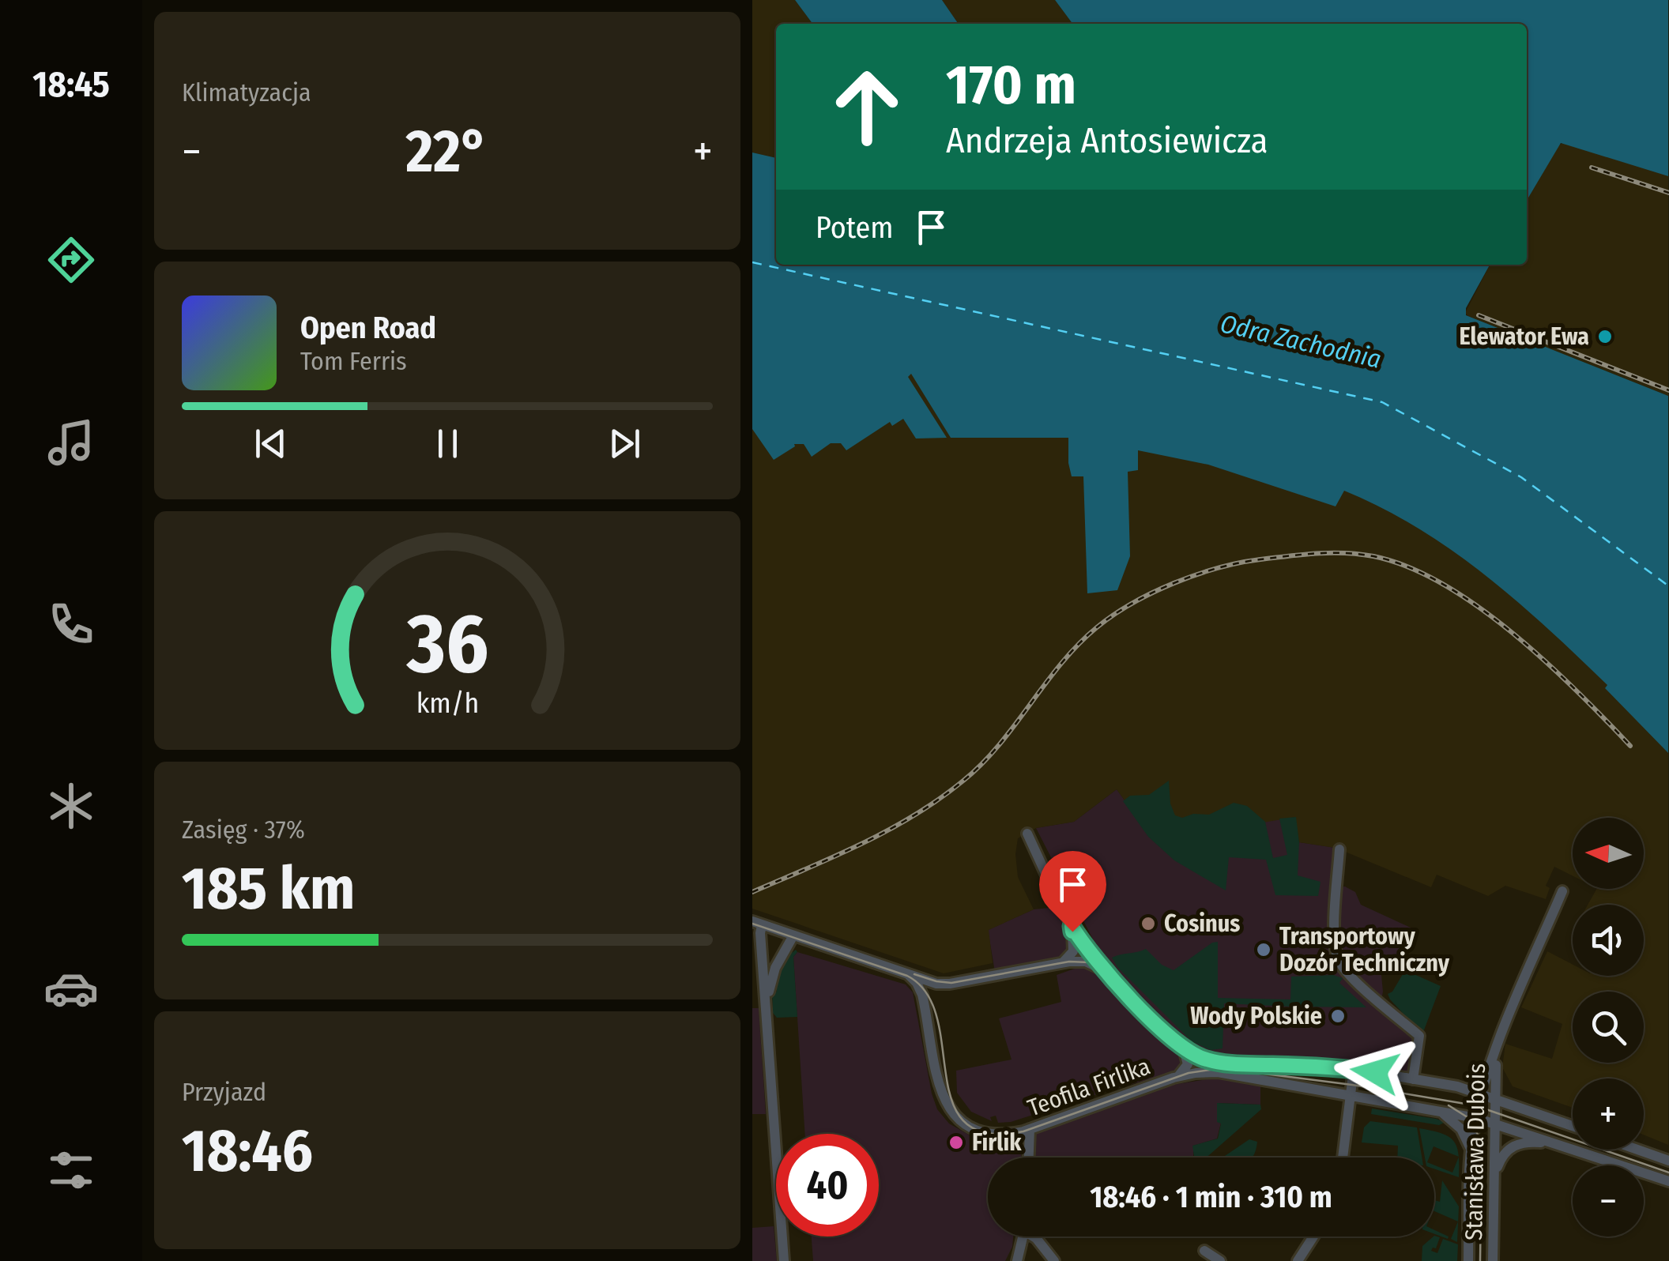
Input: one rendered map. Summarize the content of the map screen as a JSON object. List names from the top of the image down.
{
  "streets": {
    "street": ["Teofila Firlika", "Stanisława Dubois"]
  },
  "crossings": [
    ["Teofila Firlika", "Stanisława Dubois"]
  ],
  "water": ["Odra Zachodnia"],
  "places": [
    "Elewator Ewa",
    "Cosinus",
    "Transportowy Dozór Techniczny",
    "Wody Polskie",
    "Firlik"
  ],
  "north": "left",
  "page": {
    "tabs": "18:45",
    "tile": [
      "Klimatyzacja",
      ["Zasięg · 37%", "185 km"],
      ["Przyjazd", "18:46"]
    ],
    "turn": ["170 m", "Andrzeja Antosiewicza"],
    "heat": ["−", "22°", "+"],
    "then": "Potem",
    "song": ["Open Road", "Tom Ferris"],
    "map_buttons": ["+", "−"],
    "limit": "40",
    "trip": "18:46 · 1 min · 310 m",
    "gauge": ["36", "km/h"]
  }
}
